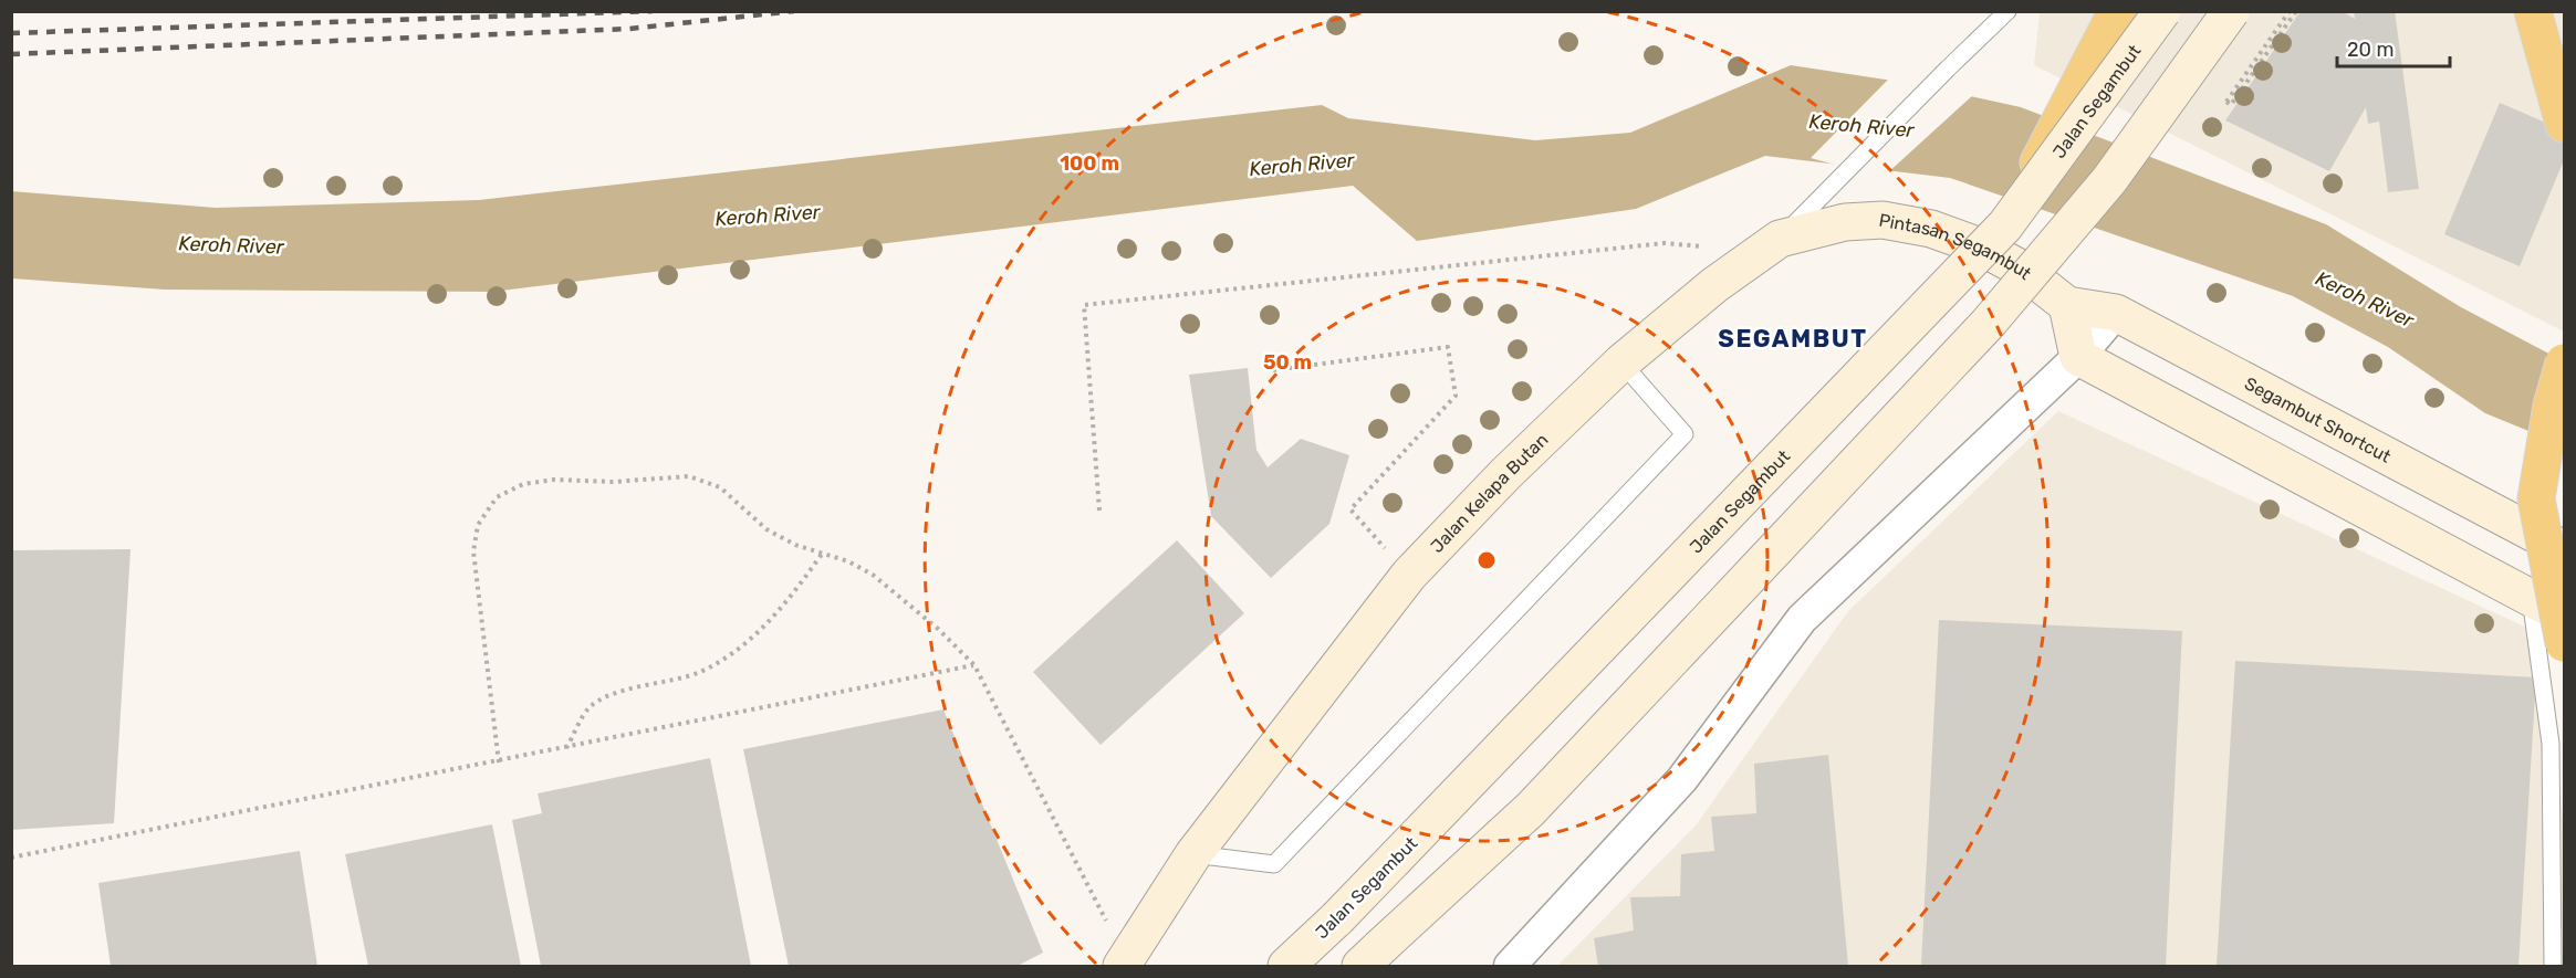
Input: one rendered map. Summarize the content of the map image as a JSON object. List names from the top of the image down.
{
  "streets": {
    "main road": [
      "Jalan Segambut",
      "Pintasan Segambut",
      "Segambut Shortcut",
      "Jalan Kelapa Butan"
    ]
  },
  "crossings": [
    ["Pintasan Segambut", "Segambut Shortcut"],
    ["Pintasan Segambut", "Jalan Kelapa Butan"]
  ],
  "districts": ["SEGAMBUT"],
  "water": ["Keroh River"],
  "scale_bar": "20 m",
  "rings": ["100 m", "50 m"]
}
